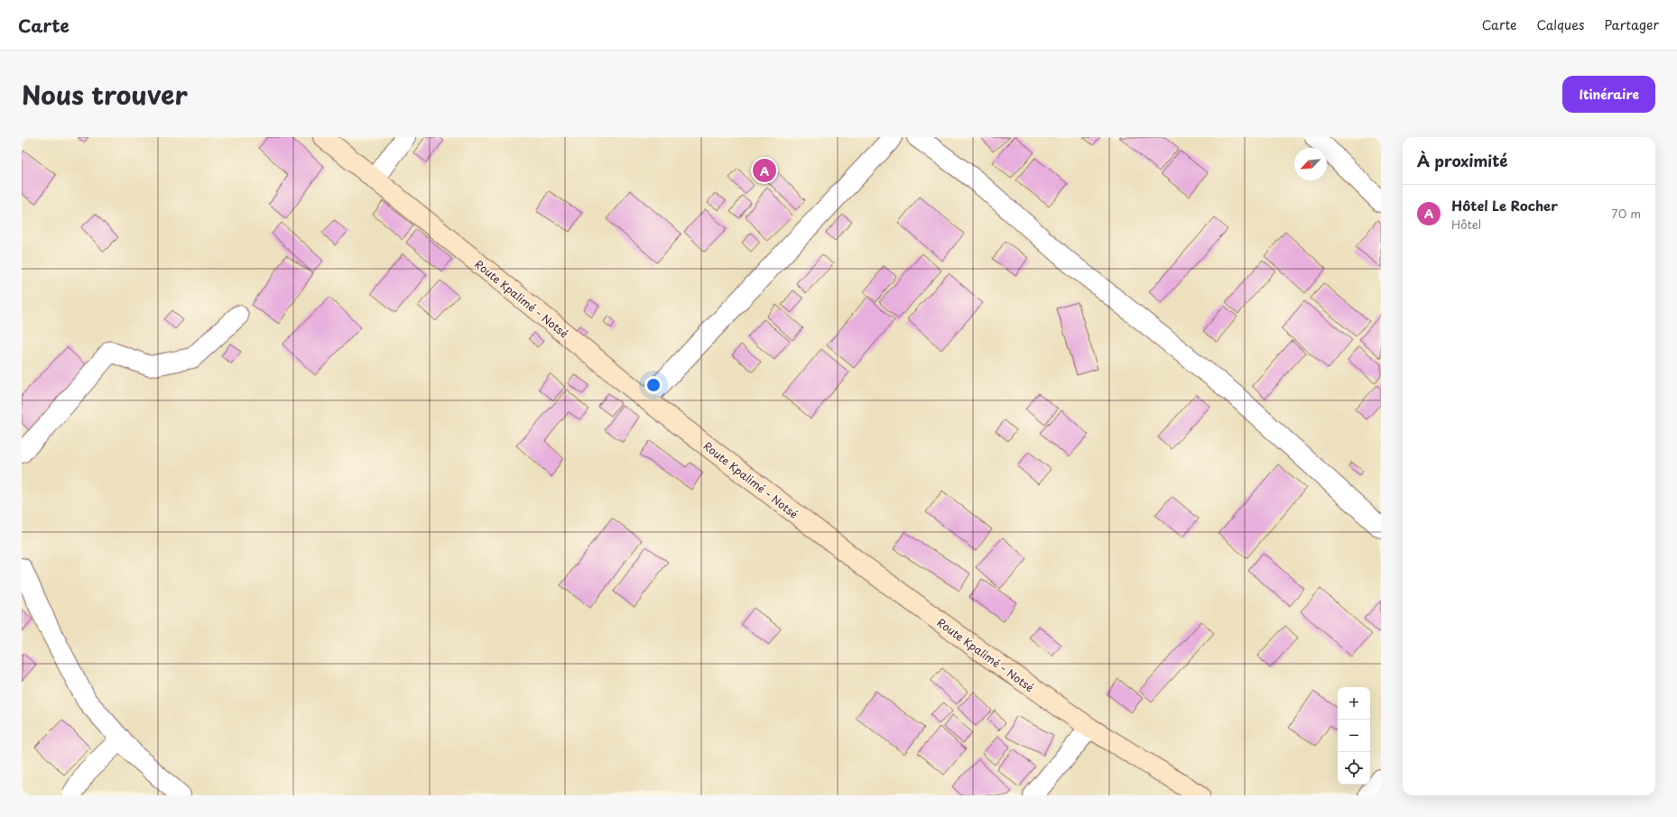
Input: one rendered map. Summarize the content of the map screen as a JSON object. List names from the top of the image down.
{
  "streets": {
    "main road": ["Route Kpalimé - Notsé"]
  },
  "north": "bottom left",
  "page": {
    "header": "Carte",
    "nav": ["Carte", "Calques", "Partager"],
    "title": "Nous trouver",
    "buttons": "Itinéraire",
    "heading": "À proximité",
    "pins": "A",
    "list": [
      {
        "mark": "A",
        "name": "Hôtel Le Rocher",
        "note": "Hôtel",
        "value": "70 m"
      }
    ],
    "map_buttons": ["+", "−"]
  }
}
